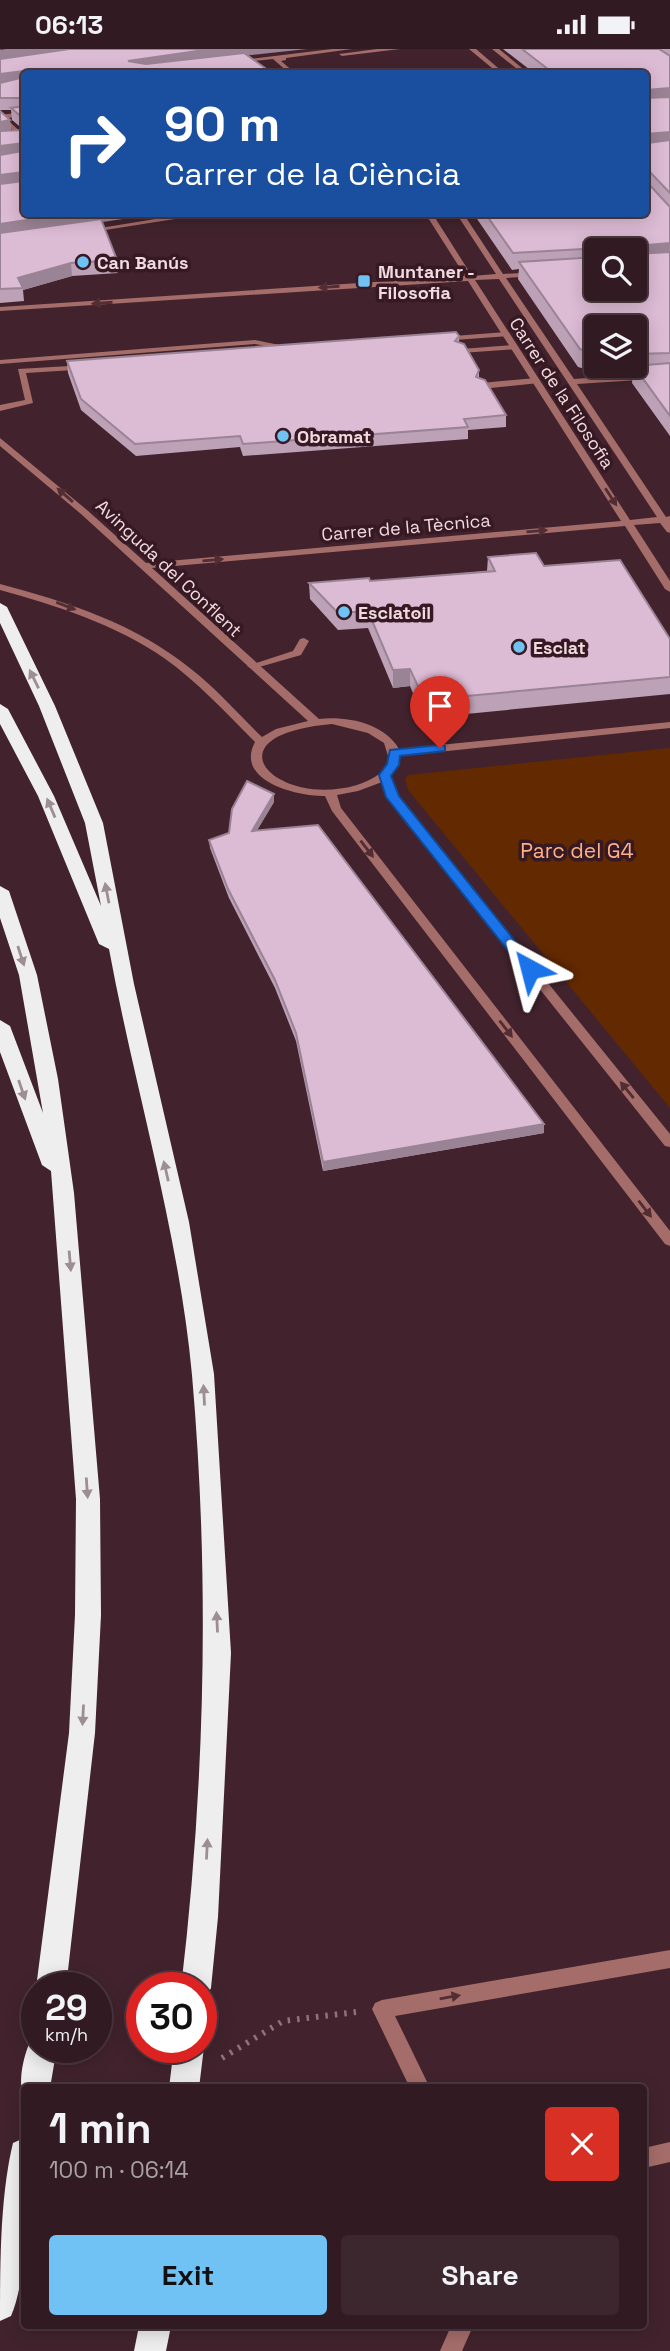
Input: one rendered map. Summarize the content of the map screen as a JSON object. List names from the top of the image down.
{
  "streets": {
    "street": ["Carrer de la Filosofia", "Carrer de la Tècnica", "Avinguda del Conflent"]
  },
  "crossings": [
    ["Carrer de la Filosofia", "Carrer de la Tècnica"],
    ["Carrer de la Tècnica", "Avinguda del Conflent"]
  ],
  "one_way": ["Carrer de la Tècnica"],
  "parks": ["Parc del G4"],
  "places": {
    "other": [
      "Can Banús",
      "Obramat",
      "Esclatoil",
      "Esclat"
    ],
    "transit": ["Muntaner - Filosofia"]
  },
  "page": {
    "status": "06:13",
    "turn": ["90 m", "Carrer de la Ciència"],
    "speed": "29 km/h",
    "limit": "30",
    "heading": ["1 min", "100 m · 06:14"],
    "buttons": ["Exit", "Share"]
  }
}
